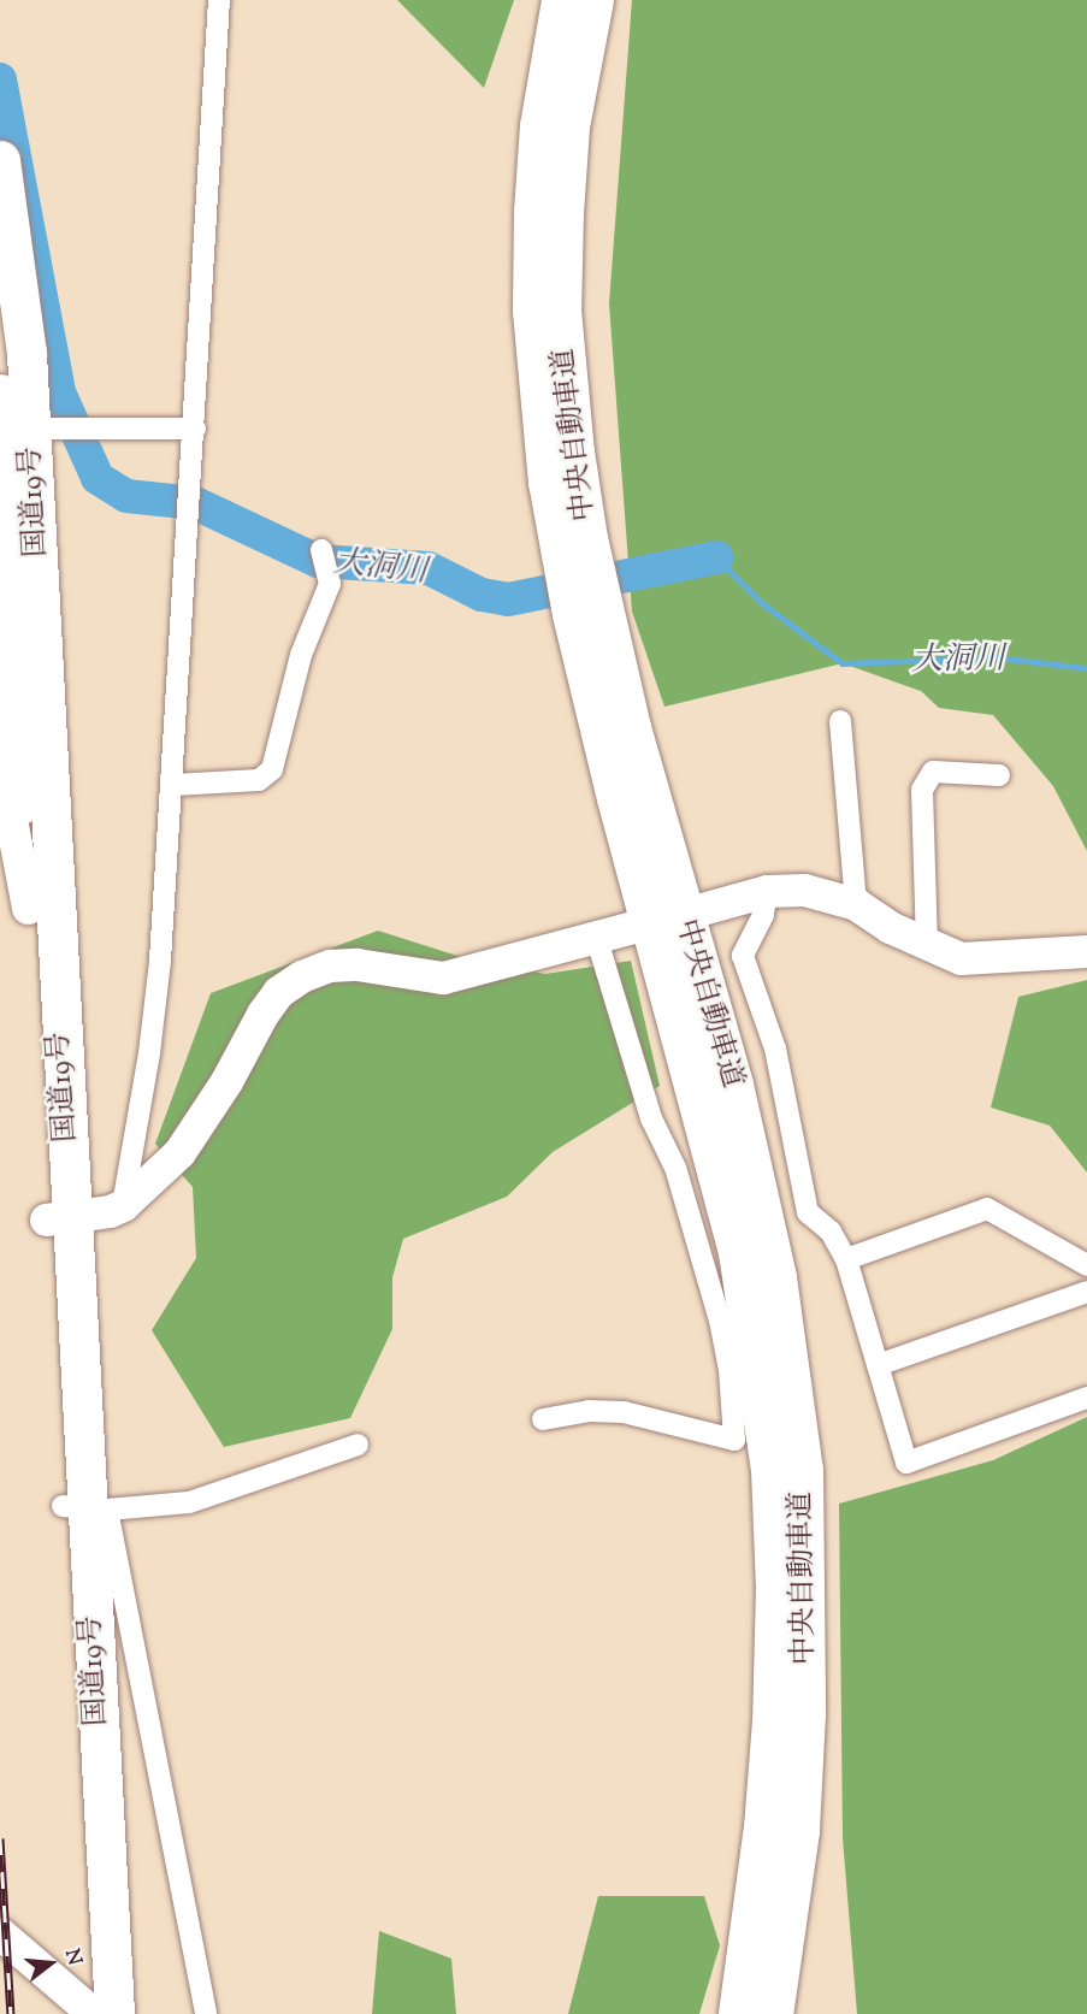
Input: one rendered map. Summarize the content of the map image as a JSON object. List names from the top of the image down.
{
  "streets": {
    "highway": ["中央自動車道", "国道19号"]
  },
  "water": ["大洞川"],
  "north": "right"
}
